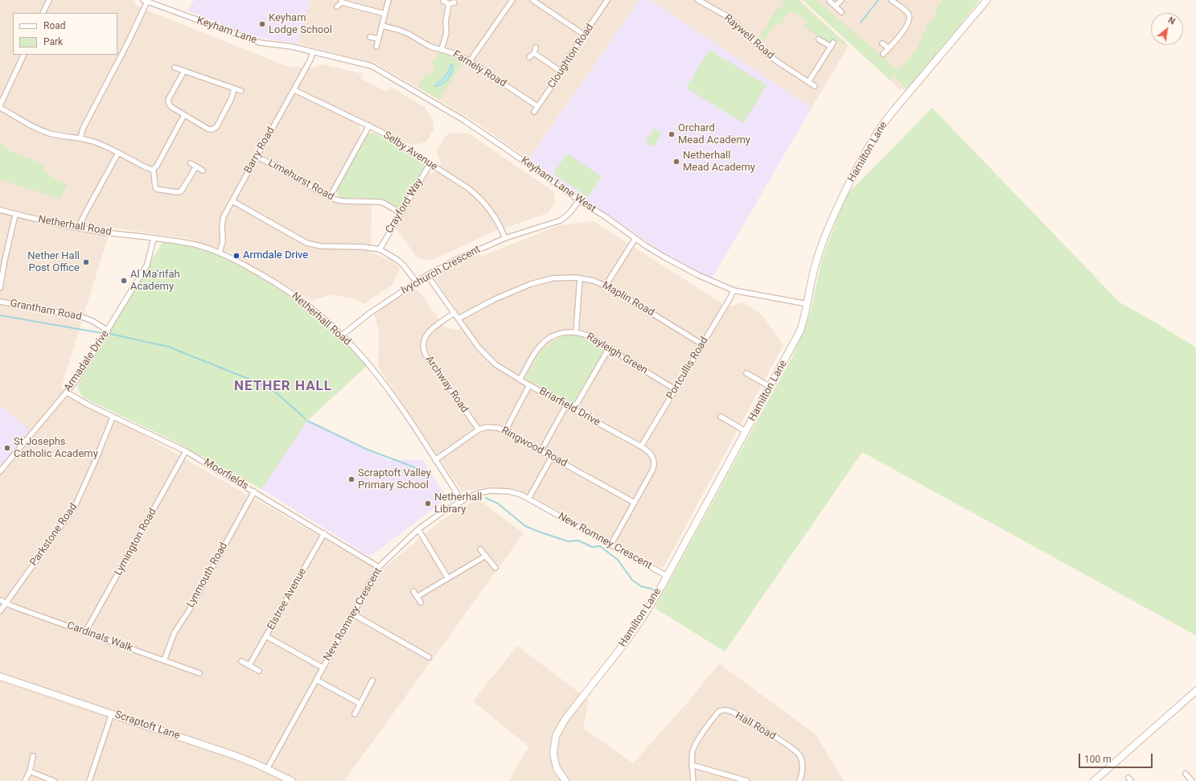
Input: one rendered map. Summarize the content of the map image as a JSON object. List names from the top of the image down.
{
  "streets": {
    "street": [
      "Keyham Lane",
      "Raywell Road",
      "Cloughton Road",
      "Farnely Road",
      "Barry Road",
      "Selby Avenue",
      "Hamilton Lane",
      "Limehurst Road",
      "Keyham Lane West",
      "Crayford Way",
      "Netherhall Road",
      "Ivychurch Crescent",
      "Maplin Road",
      "Grantham Road",
      "Rayleigh Green",
      "Armadale Drive",
      "Portcullis Road",
      "Archway Road",
      "Briarfield Drive",
      "Ringwood Road",
      "Moorfields",
      "Parkstone Road",
      "New Romney Crescent",
      "Lymington Road",
      "Lynmouth Road",
      "Elstree Avenue",
      "Cardinals Walk",
      "Scraptoft Lane",
      "Hall Road"
    ]
  },
  "crossings": [
    ["Keyham Lane", "Barry Road"],
    ["Keyham Lane", "Keyham Lane West"],
    ["Cloughton Road", "Farnely Road"],
    ["Barry Road", "Selby Avenue"],
    ["Barry Road", "Limehurst Road"],
    ["Barry Road", "Keyham Lane West"],
    ["Barry Road", "Netherhall Road"],
    ["Selby Avenue", "Crayford Way"],
    ["Selby Avenue", "Ivychurch Crescent"],
    ["Hamilton Lane", "Keyham Lane West"],
    ["Hamilton Lane", "New Romney Crescent"],
    ["Limehurst Road", "Crayford Way"],
    ["Keyham Lane West", "Ivychurch Crescent"],
    ["Keyham Lane West", "Portcullis Road"],
    ["Netherhall Road", "Ivychurch Crescent"],
    ["Netherhall Road", "Armadale Drive"],
    ["Netherhall Road", "Ringwood Road"],
    ["Netherhall Road", "New Romney Crescent"],
    ["Ivychurch Crescent", "Briarfield Drive"],
    ["Maplin Road", "Portcullis Road"],
    ["Maplin Road", "Briarfield Drive"],
    ["Grantham Road", "Armadale Drive"],
    ["Rayleigh Green", "Portcullis Road"],
    ["Rayleigh Green", "Briarfield Drive"],
    ["Armadale Drive", "Moorfields"],
    ["Portcullis Road", "Briarfield Drive"],
    ["Archway Road", "Briarfield Drive"],
    ["Archway Road", "Ringwood Road"],
    ["Briarfield Drive", "Ringwood Road"],
    ["Briarfield Drive", "New Romney Crescent"],
    ["Moorfields", "Parkstone Road"],
    ["Moorfields", "New Romney Crescent"],
    ["Moorfields", "Lymington Road"],
    ["Moorfields", "Lynmouth Road"],
    ["Moorfields", "Elstree Avenue"],
    ["Parkstone Road", "Cardinals Walk"],
    ["New Romney Crescent", "Scraptoft Lane"],
    ["Lymington Road", "Cardinals Walk"],
    ["Lynmouth Road", "Cardinals Walk"]
  ],
  "districts": ["NETHER HALL"],
  "places": [
    "Keyham Lodge School",
    "Orchard Mead Academy",
    "Netherhall Mead Academy",
    "Armdale Drive",
    "Nether Hall Post Office",
    "Al Ma’rifah Academy",
    "St Josephs Catholic Academy",
    "Scraptoft Valley Primary School",
    "Netherhall Library"
  ],
  "legend": ["Road", "Park"],
  "scale_bar": "100 m",
  "north": "top right"
}
